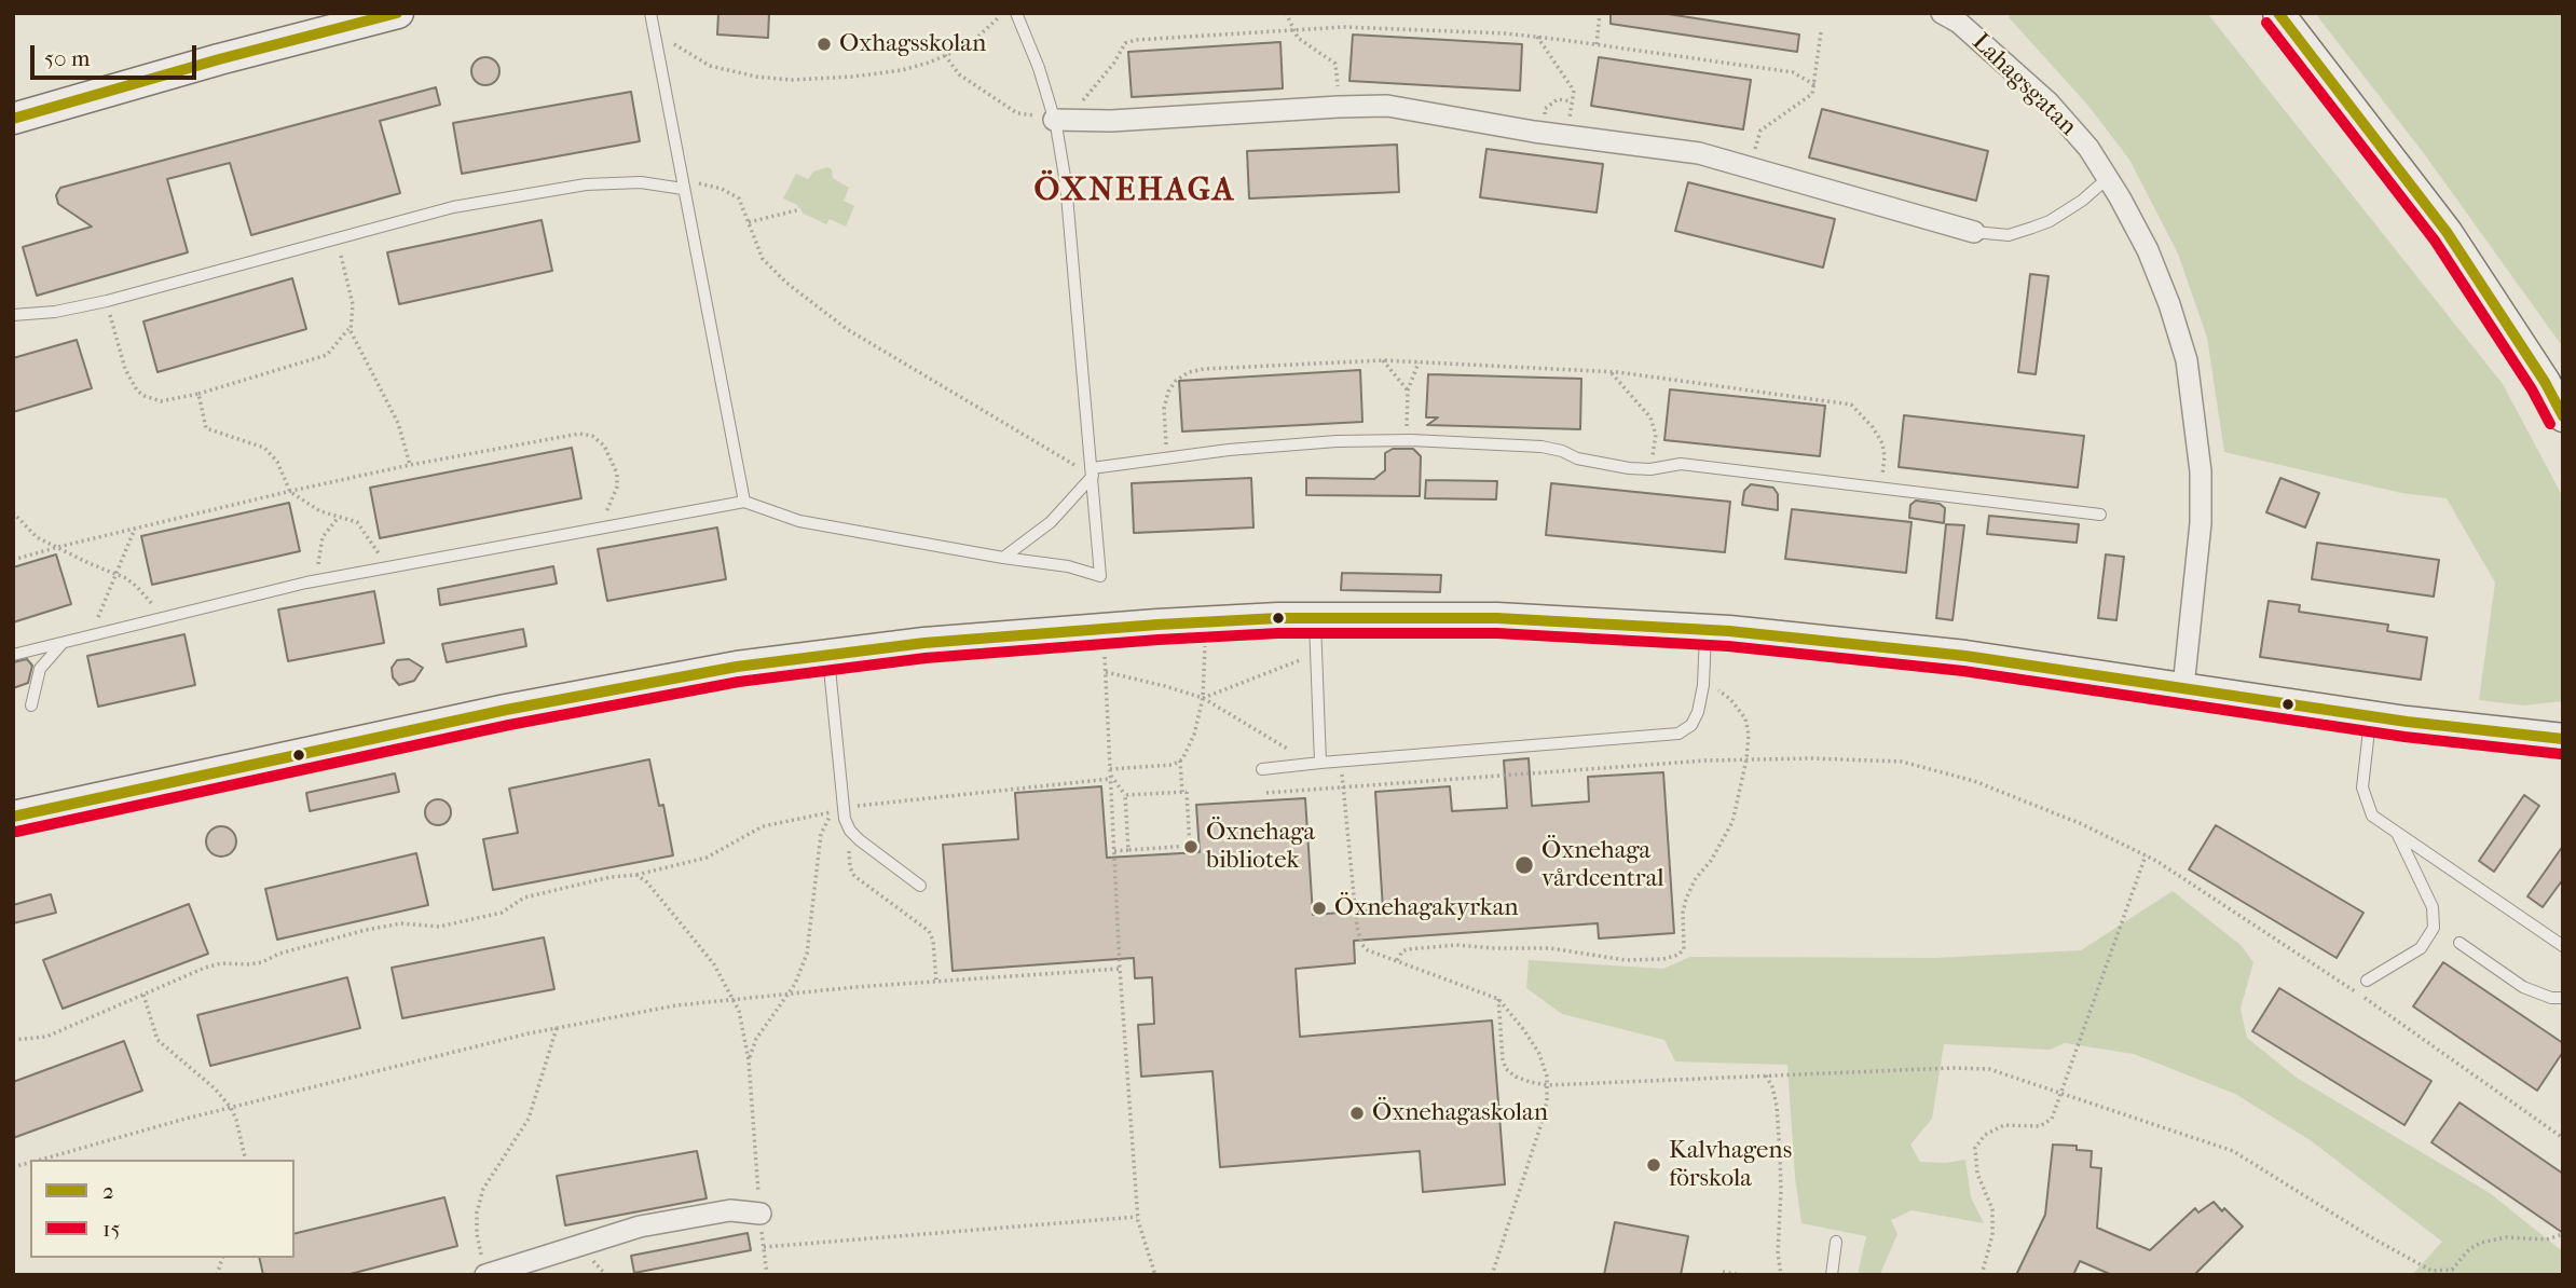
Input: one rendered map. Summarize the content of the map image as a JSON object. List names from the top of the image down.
{
  "streets": {
    "street": ["Lahagsgatan"]
  },
  "districts": ["ÖXNEHAGA"],
  "places": [
    "Oxhagsskolan",
    "Öxnehaga bibliotek",
    "Öxnehaga vårdcentral",
    "Öxnehagakyrkan",
    "Öxnehagaskolan",
    "Kalvhagens förskola"
  ],
  "lines": ["transit line 2", "transit line 15"],
  "legend": ["2", "15"],
  "scale_bar": "50 m"
}
